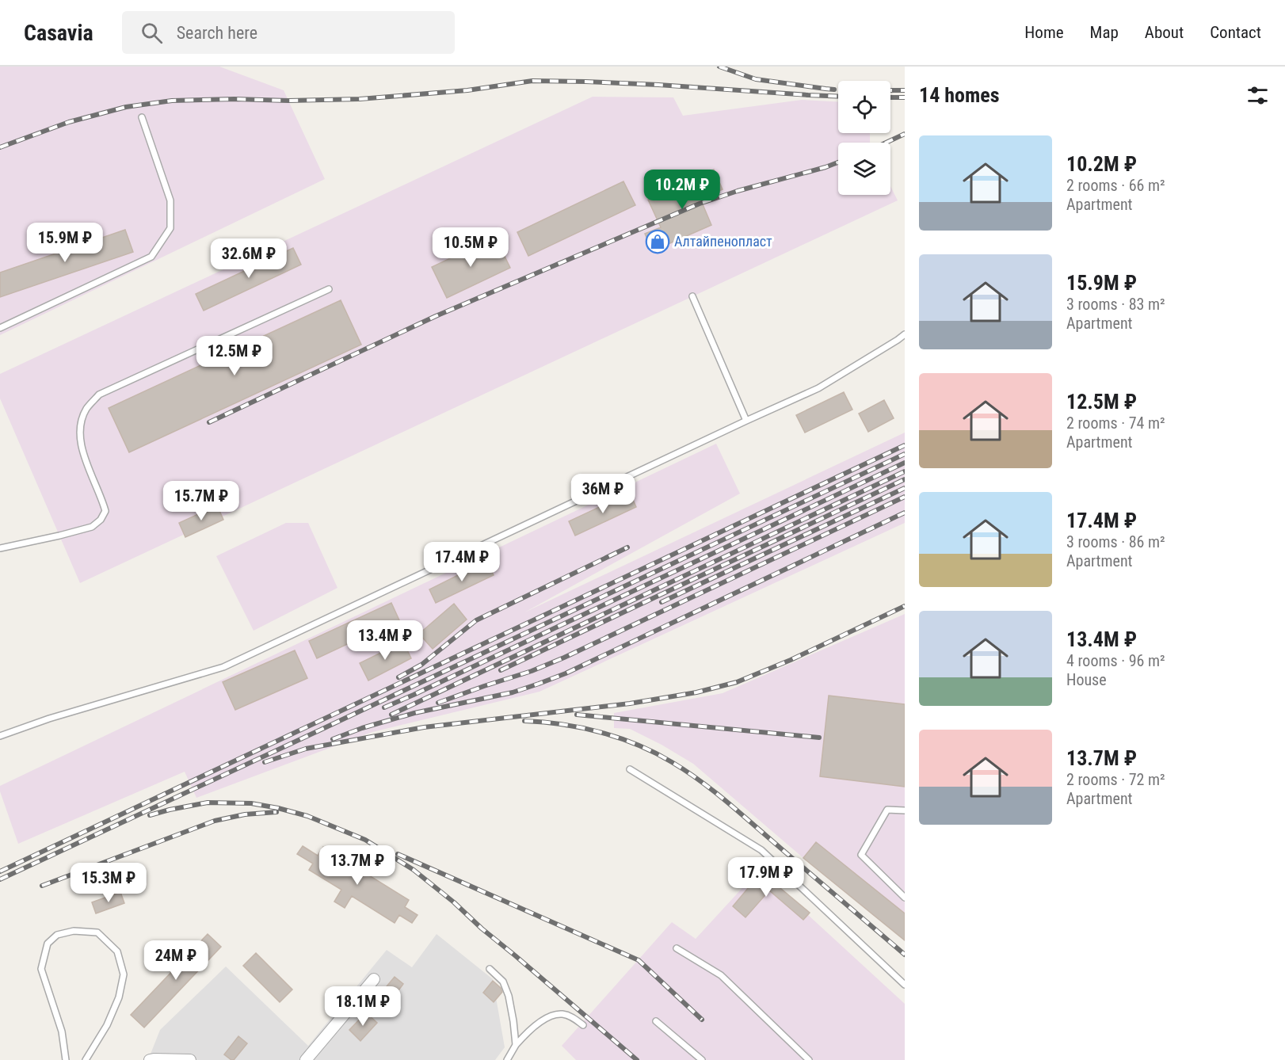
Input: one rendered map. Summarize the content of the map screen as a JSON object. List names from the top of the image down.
{
  "places": {
    "shop": ["Алтайпенопласт"]
  },
  "page": {
    "header": "Casavia",
    "search": "Search here",
    "nav": [
      "Home",
      "Map",
      "About",
      "Contact"
    ],
    "heading": "14 homes",
    "list": [
      {
        "name": "10.2M ₽",
        "note": "2 rooms · 66 m² · Apartment"
      },
      {
        "name": "15.9M ₽",
        "note": "3 rooms · 83 m² · Apartment"
      },
      {
        "name": "12.5M ₽",
        "note": "2 rooms · 74 m² · Apartment"
      },
      {
        "name": "17.4M ₽",
        "note": "3 rooms · 86 m² · Apartment"
      },
      {
        "name": "13.4M ₽",
        "note": "4 rooms · 96 m² · House"
      },
      {
        "name": "13.7M ₽",
        "note": "2 rooms · 72 m² · Apartment"
      }
    ],
    "price": [
      "10.2M ₽",
      "15.9M ₽",
      "10.5M ₽",
      "32.6M ₽",
      "12.5M ₽",
      "36M ₽",
      "15.7M ₽",
      "17.4M ₽",
      "13.4M ₽",
      "13.7M ₽",
      "17.9M ₽",
      "15.3M ₽",
      "24M ₽",
      "18.1M ₽"
    ]
  }
}
